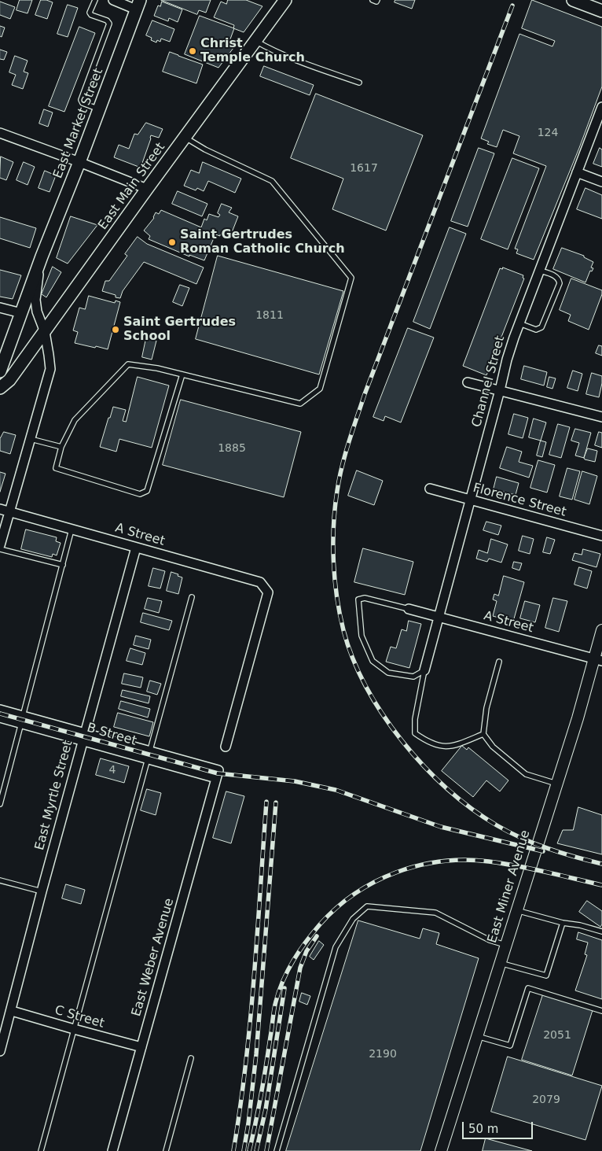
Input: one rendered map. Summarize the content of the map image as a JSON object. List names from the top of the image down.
{
  "streets": {
    "main road": ["East Market Street", "East Main Street"],
    "street": [
      "Channel Street",
      "Florence Street",
      "A Street",
      "B Street",
      "East Myrtle Street",
      "East Miner Avenue",
      "East Weber Avenue",
      "C Street"
    ]
  },
  "crossings": [
    ["East Market Street", "East Main Street"],
    ["East Market Street", "A Street"],
    ["Channel Street", "Florence Street"],
    ["Channel Street", "A Street"],
    ["A Street", "East Myrtle Street"],
    ["A Street", "East Miner Avenue"],
    ["B Street", "East Myrtle Street"],
    ["B Street", "East Weber Avenue"],
    ["East Myrtle Street", "C Street"],
    ["East Weber Avenue", "C Street"]
  ],
  "places": ["Christ Temple Church", "Saint Gertrudes Roman Catholic Church", "Saint Gertrudes School"],
  "house_numbers": [
    "124",
    "1617",
    "1811",
    "1885",
    "4",
    "2051",
    "2190",
    "2079"
  ],
  "scale_bar": "50 m"
}
